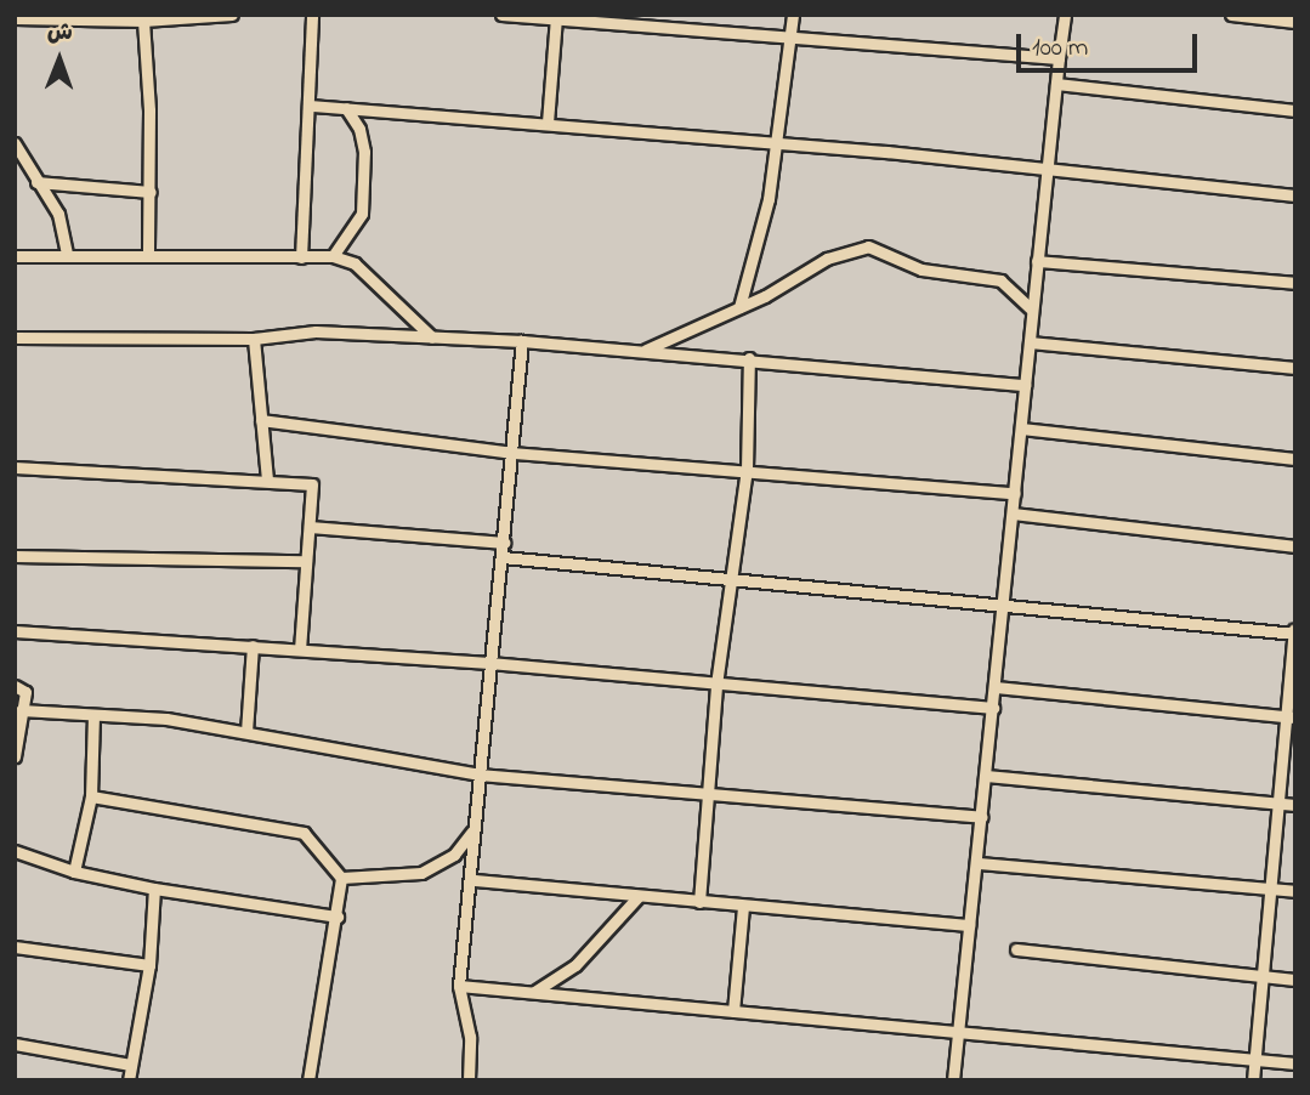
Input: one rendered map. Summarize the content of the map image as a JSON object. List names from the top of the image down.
{
  "scale_bar": "100 m",
  "north": "top"
}
